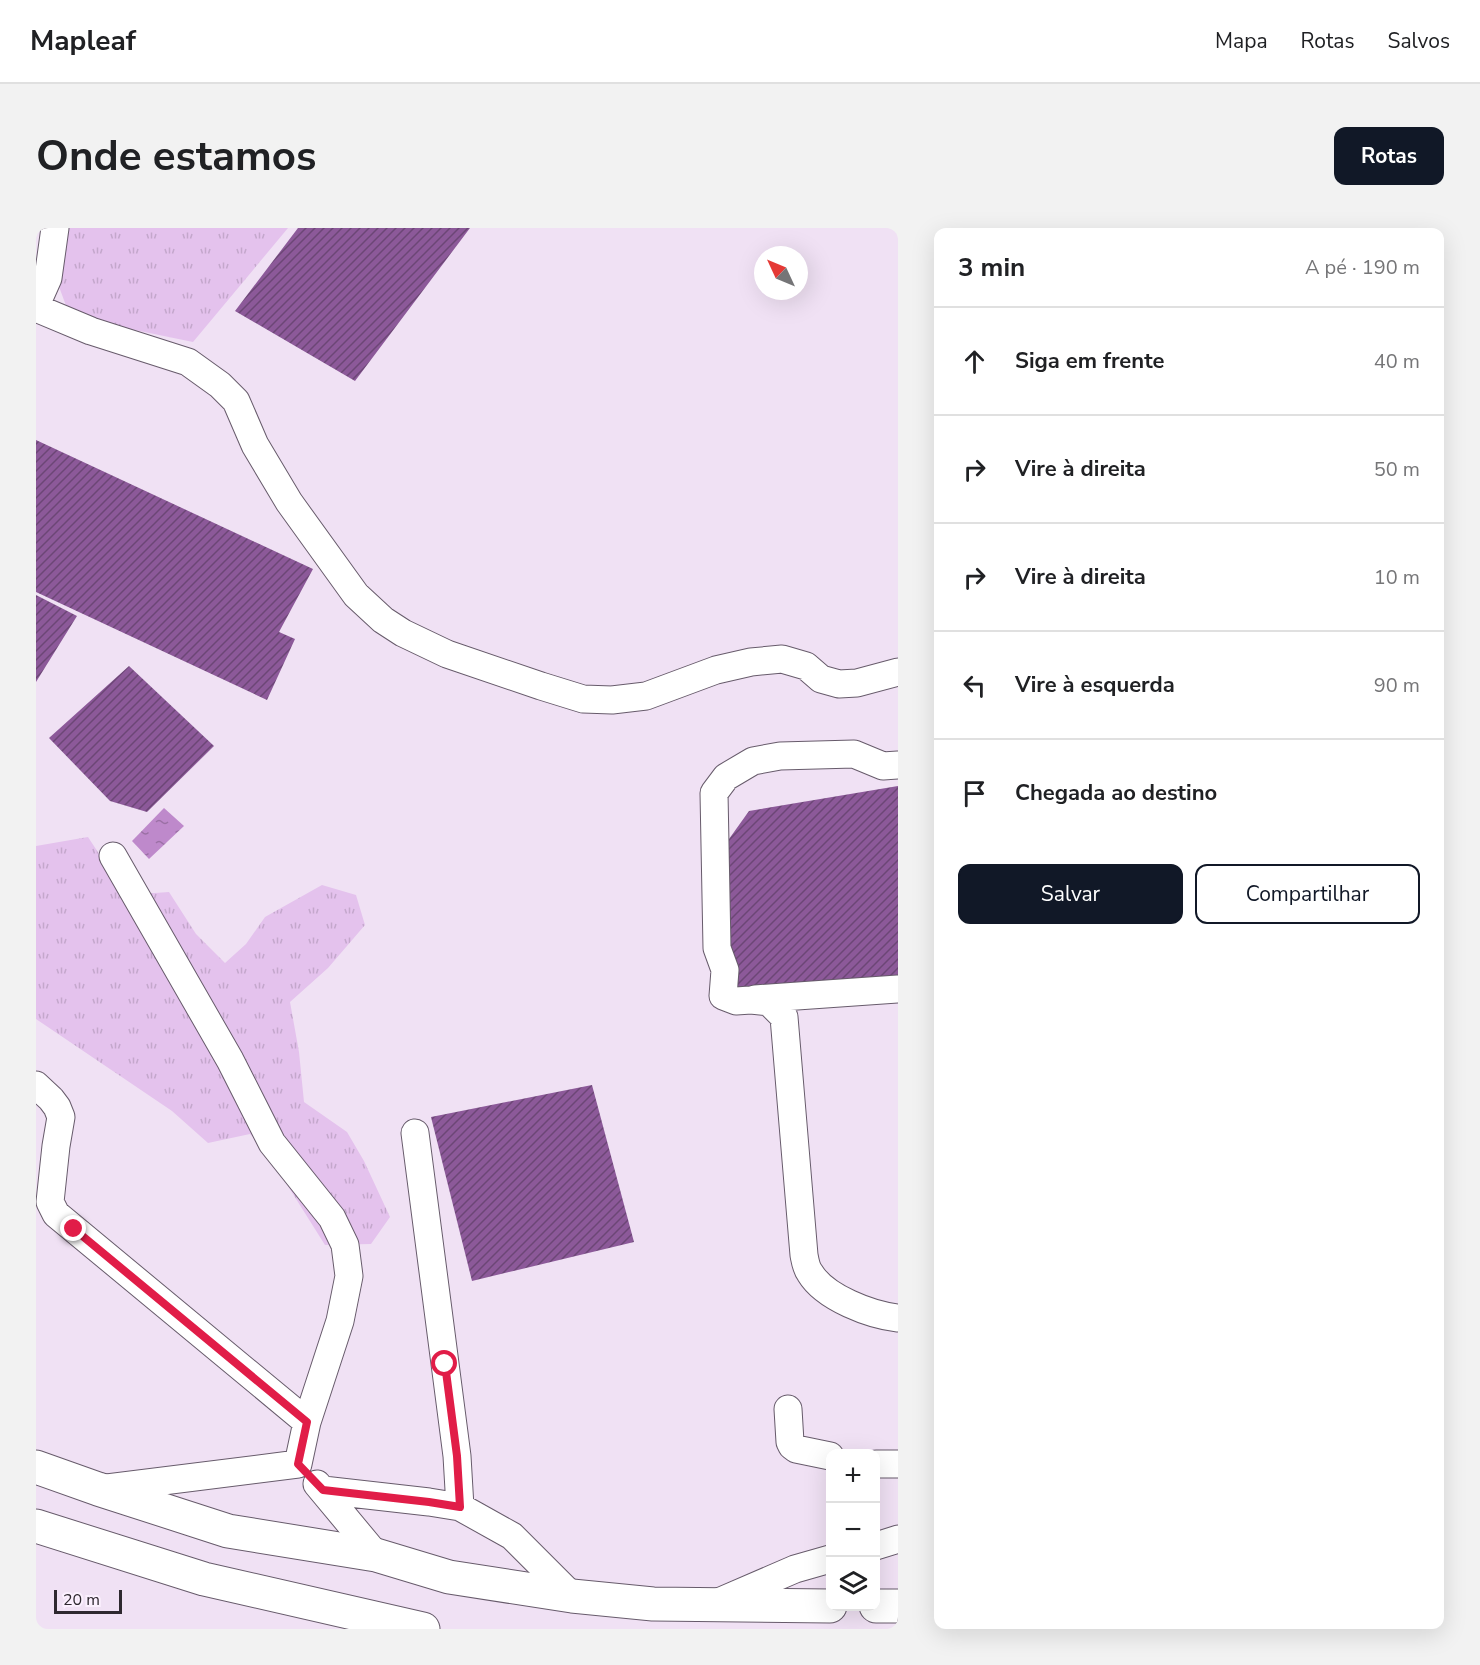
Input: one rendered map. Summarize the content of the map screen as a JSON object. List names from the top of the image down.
{
  "scale_bar": "20 m",
  "north": "top left",
  "page": {
    "header": "Mapleaf",
    "nav": ["Mapa", "Rotas", "Salvos"],
    "buttons": [
      "Rotas",
      ["Salvar", "Compartilhar"]
    ],
    "title": "Onde estamos",
    "heading": ["3 min", "A pé · 190 m"],
    "list": [
      ["Siga em frente", "40 m"],
      ["Vire à direita", "50 m"],
      ["Vire à direita", "10 m"],
      ["Vire à esquerda", "90 m"],
      "Chegada ao destino"
    ],
    "map_buttons": ["+", "−"],
    "scale": "20 m"
  }
}
